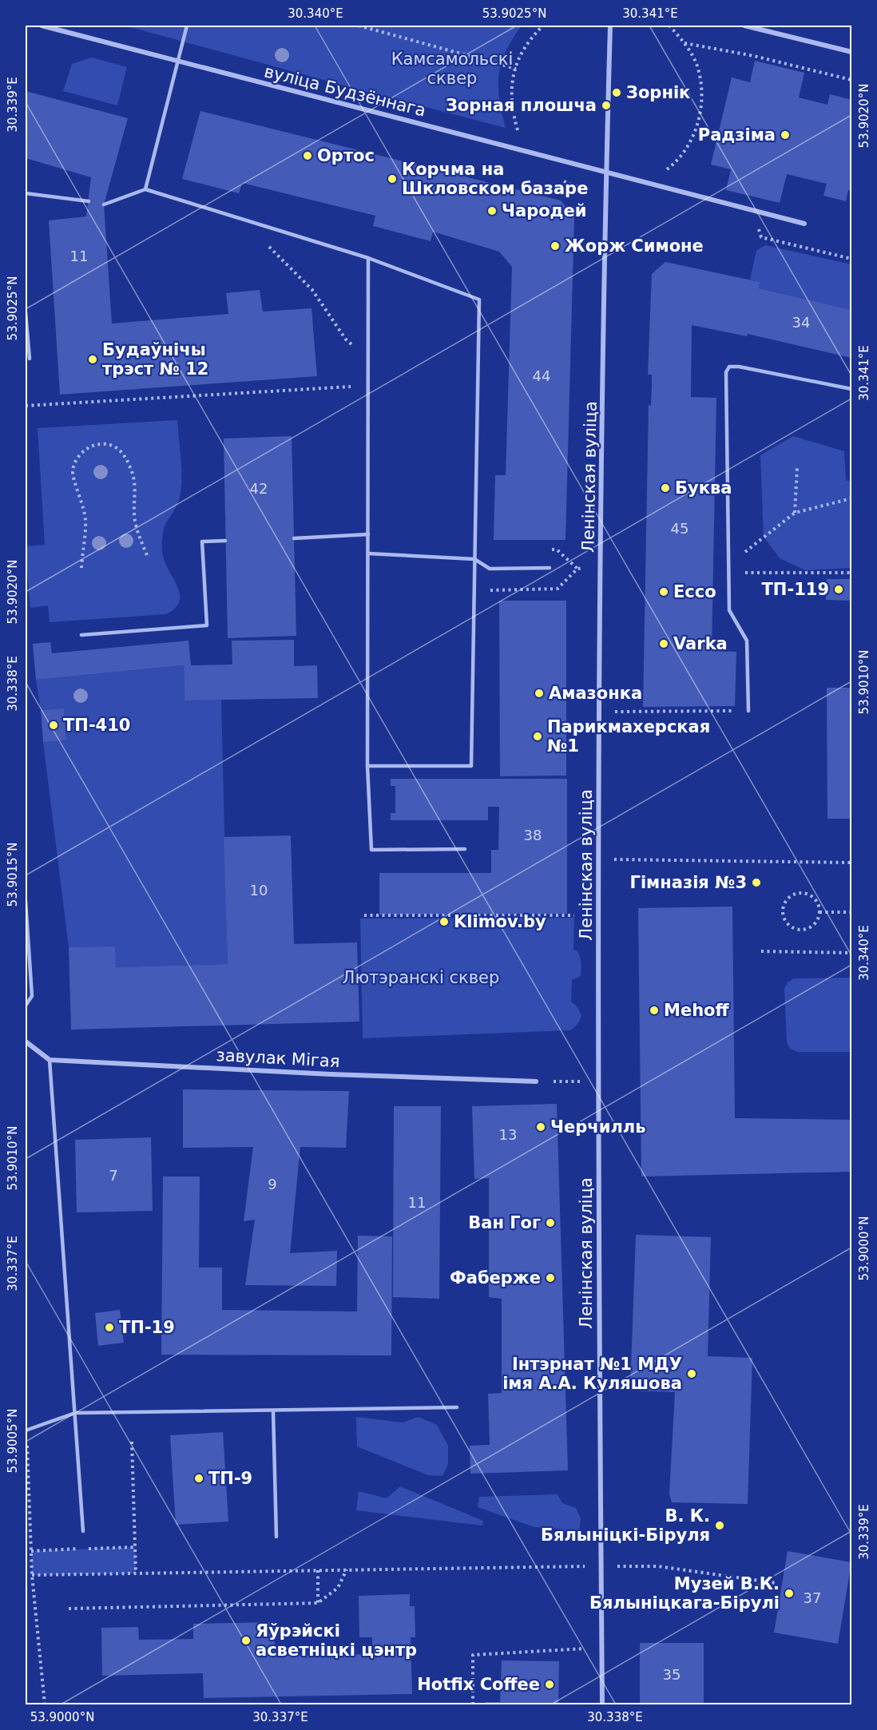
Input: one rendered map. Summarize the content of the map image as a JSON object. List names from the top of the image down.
{
  "streets": {
    "street": ["вуліца Будзённага", "Ленінская вуліца", "завулак Мігая"]
  },
  "crossings": [
    ["вуліца Будзённага", "Ленінская вуліца"]
  ],
  "parks": ["Камсамольскі сквер", "Лютэранскі сквер"],
  "places": [
    "Зорнік",
    "Зорная плошча",
    "Радзіма",
    "Ортос",
    "Корчма на Шкловском базаре",
    "Чародей",
    "Жорж Симоне",
    "Будаўнічы трэст № 12",
    "Буква",
    "ТП-119",
    "Ecco",
    "Varka",
    "Амазонка",
    "ТП-410",
    "Парикмахерская №1",
    "Гімназія №3",
    "Klimov.by",
    "Mehoff",
    "Черчилль",
    "Ван Гог",
    "Фаберже",
    "ТП-19",
    "Інтэрнат №1 МДУ імя А.А. Куляшова",
    "ТП-9",
    "В. К. Бялыніцкі-Біруля",
    "Музей В.К. Бялыніцкага-Бірулі",
    "Яўрэйскі асветніцкі цэнтр",
    "Hotfix Coffee"
  ],
  "house_numbers": [
    "11",
    "34",
    "44",
    "42",
    "45",
    "38",
    "10",
    "13",
    "7",
    "9",
    "11",
    "37",
    "35"
  ],
  "coordinates": [
    "30.340°E",
    "53.9025°N",
    "30.341°E",
    "30.339°E",
    "53.9020°N",
    "53.9010°N",
    "30.338°E",
    "53.9015°N",
    "53.9000°N",
    "30.337°E",
    "53.9005°N"
  ]
}
